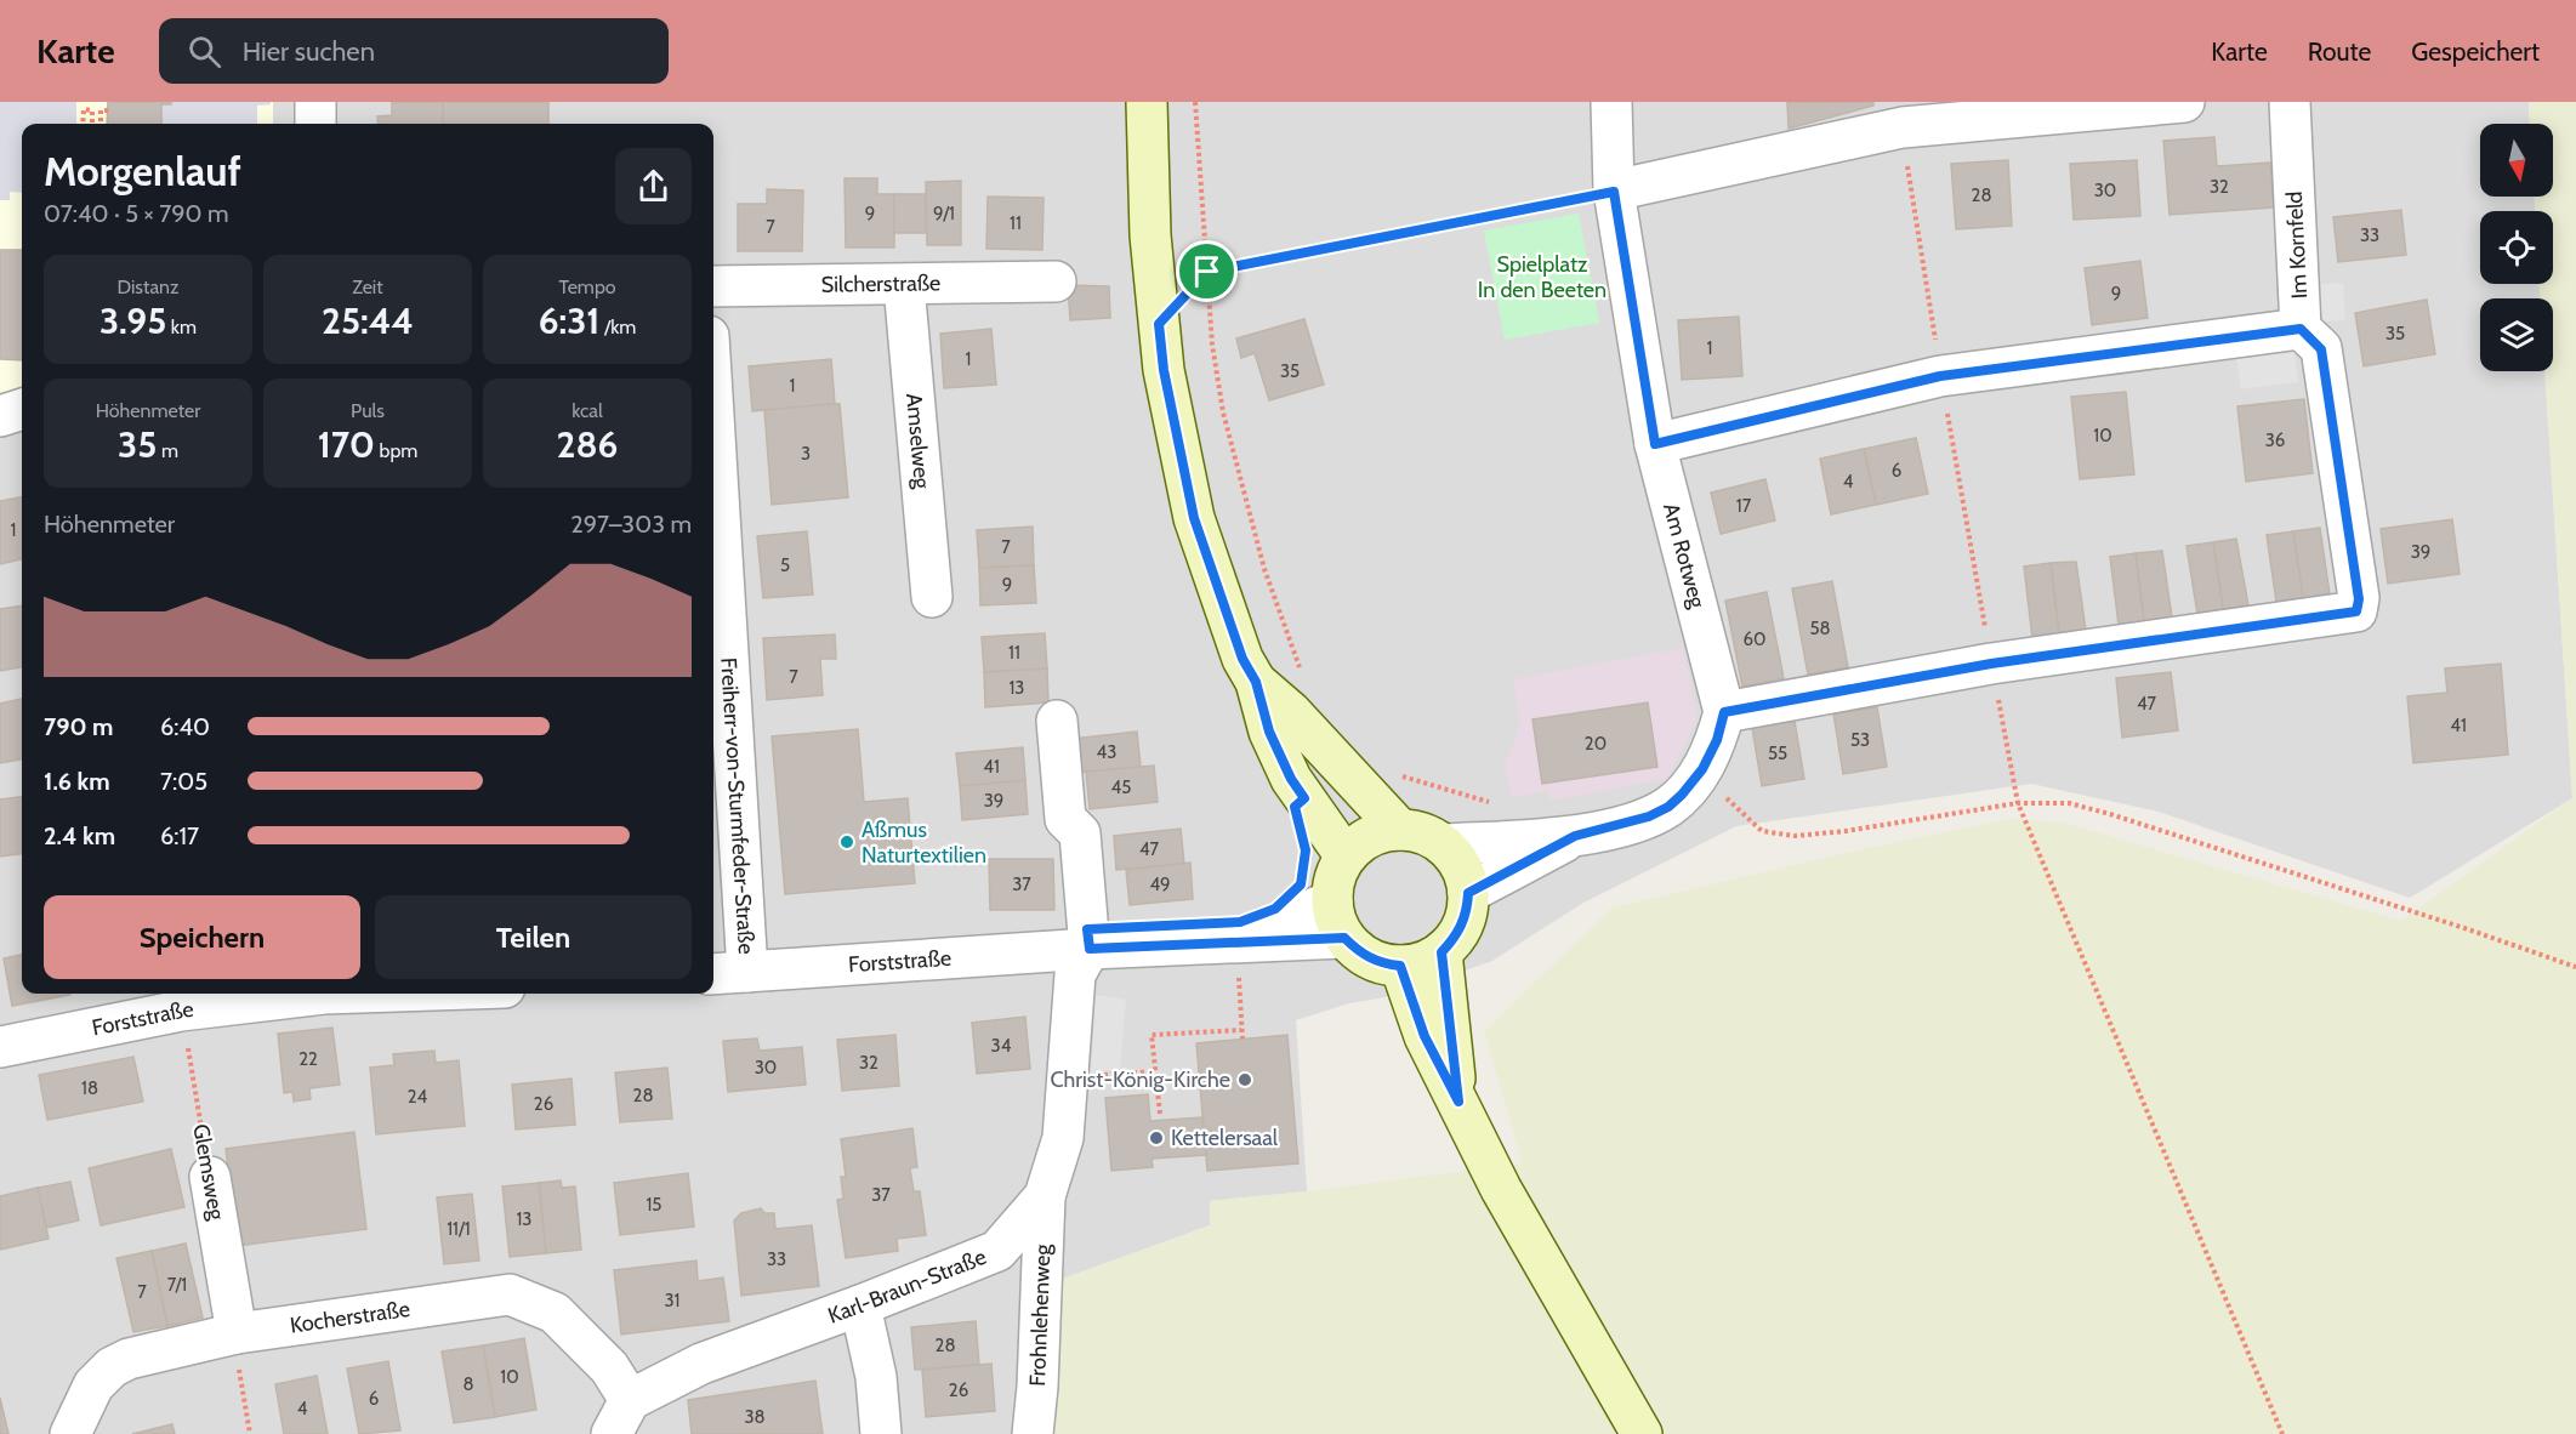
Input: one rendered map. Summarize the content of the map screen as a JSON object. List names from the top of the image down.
{
  "streets": {
    "street": [
      "Im Kornfeld",
      "Silcherstraße",
      "Amselweg",
      "Am Rotweg",
      "Freiherr-von-Sturmfeder-Straße",
      "Forststraße",
      "Glemsweg",
      "Karl-Braun-Straße",
      "Frohnlehenweg",
      "Kocherstraße"
    ]
  },
  "crossings": [
    ["Im Kornfeld", "Am Rotweg"],
    ["Silcherstraße", "Amselweg"],
    ["Freiherr-von-Sturmfeder-Straße", "Forststraße"],
    ["Forststraße", "Glemsweg"],
    ["Forststraße", "Karl-Braun-Straße"],
    ["Glemsweg", "Kocherstraße"],
    ["Karl-Braun-Straße", "Frohnlehenweg"],
    ["Karl-Braun-Straße", "Kocherstraße"]
  ],
  "parks": ["Spielplatz In den Beeten"],
  "places": ["Aßmus Naturtextilien", "Christ-König-Kirche", "Kettelersaal"],
  "house_numbers": [
    "32",
    "30",
    "28",
    "9",
    "9/1",
    "11",
    "7",
    "33",
    "9",
    "35",
    "1",
    "1",
    "35",
    "1",
    "10",
    "36",
    "3",
    "6",
    "4",
    "17",
    "1",
    "7",
    "39",
    "5",
    "9",
    "58",
    "60",
    "11",
    "7",
    "13",
    "47",
    "41",
    "53",
    "20",
    "43",
    "55",
    "41",
    "45",
    "39",
    "47",
    "37",
    "49",
    "34",
    "22",
    "32",
    "30",
    "18",
    "28",
    "24",
    "26",
    "37",
    "15",
    "13",
    "11/1",
    "33",
    "7/1",
    "7",
    "31",
    "28",
    "10",
    "8",
    "26",
    "6",
    "4",
    "38"
  ],
  "north": "bottom",
  "page": {
    "header": "Karte",
    "search": "Hier suchen",
    "nav": ["Karte", "Route", "Gespeichert"],
    "heading": ["Morgenlauf", "07:40 · 5 × 790 m"],
    "stats": [
      ["Distanz", "3.95 km"],
      ["Zeit", "25:44"],
      ["Tempo", "6:31 /km"],
      ["Höhenmeter", "35 m"],
      ["Puls", "170 bpm"],
      ["kcal", "286"]
    ],
    "chart": ["Höhenmeter", "297–303 m"],
    "list": [
      {
        "name": "790 m",
        "note": "6:40"
      },
      {
        "name": "1.6 km",
        "note": "7:05"
      },
      {
        "name": "2.4 km",
        "note": "6:17"
      }
    ],
    "buttons": ["Speichern", "Teilen"]
  }
}
